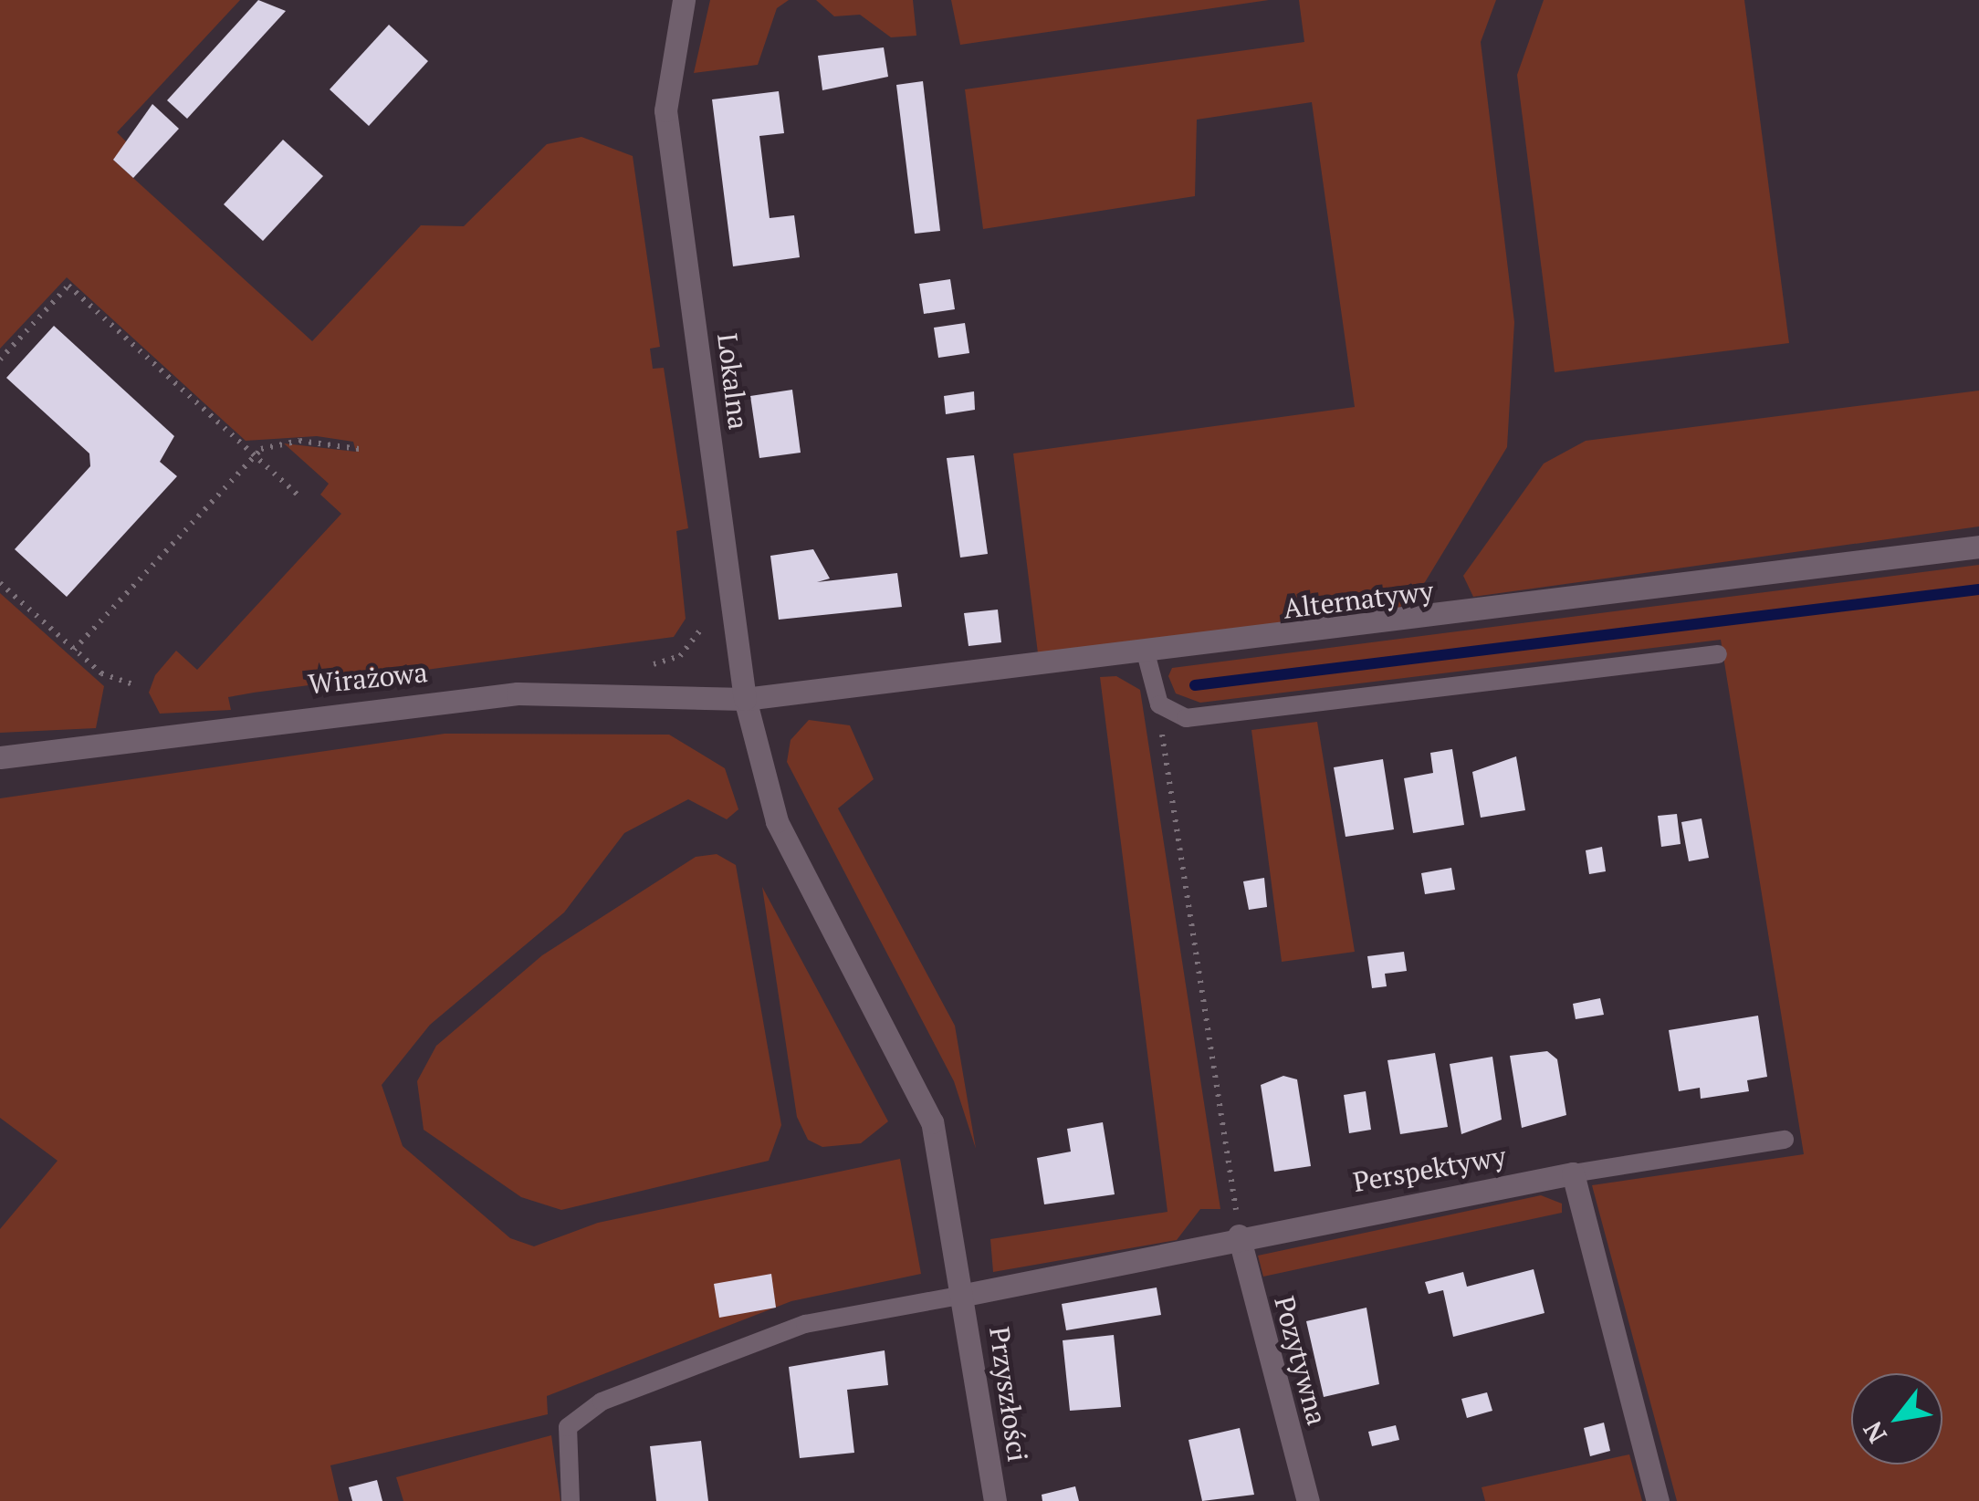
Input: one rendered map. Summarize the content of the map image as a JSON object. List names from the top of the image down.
{
  "streets": {
    "street": [
      "Lokalna",
      "Alternatywy",
      "Wirażowa",
      "Perspektywy",
      "Pozytywna",
      "Przyszłości"
    ]
  },
  "crossings": [
    ["Lokalna", "Alternatywy"],
    ["Lokalna", "Wirażowa"],
    ["Lokalna", "Perspektywy"],
    ["Lokalna", "Przyszłości"],
    ["Alternatywy", "Wirażowa"],
    ["Perspektywy", "Pozytywna"],
    ["Perspektywy", "Przyszłości"]
  ],
  "north": "bottom left"
}
